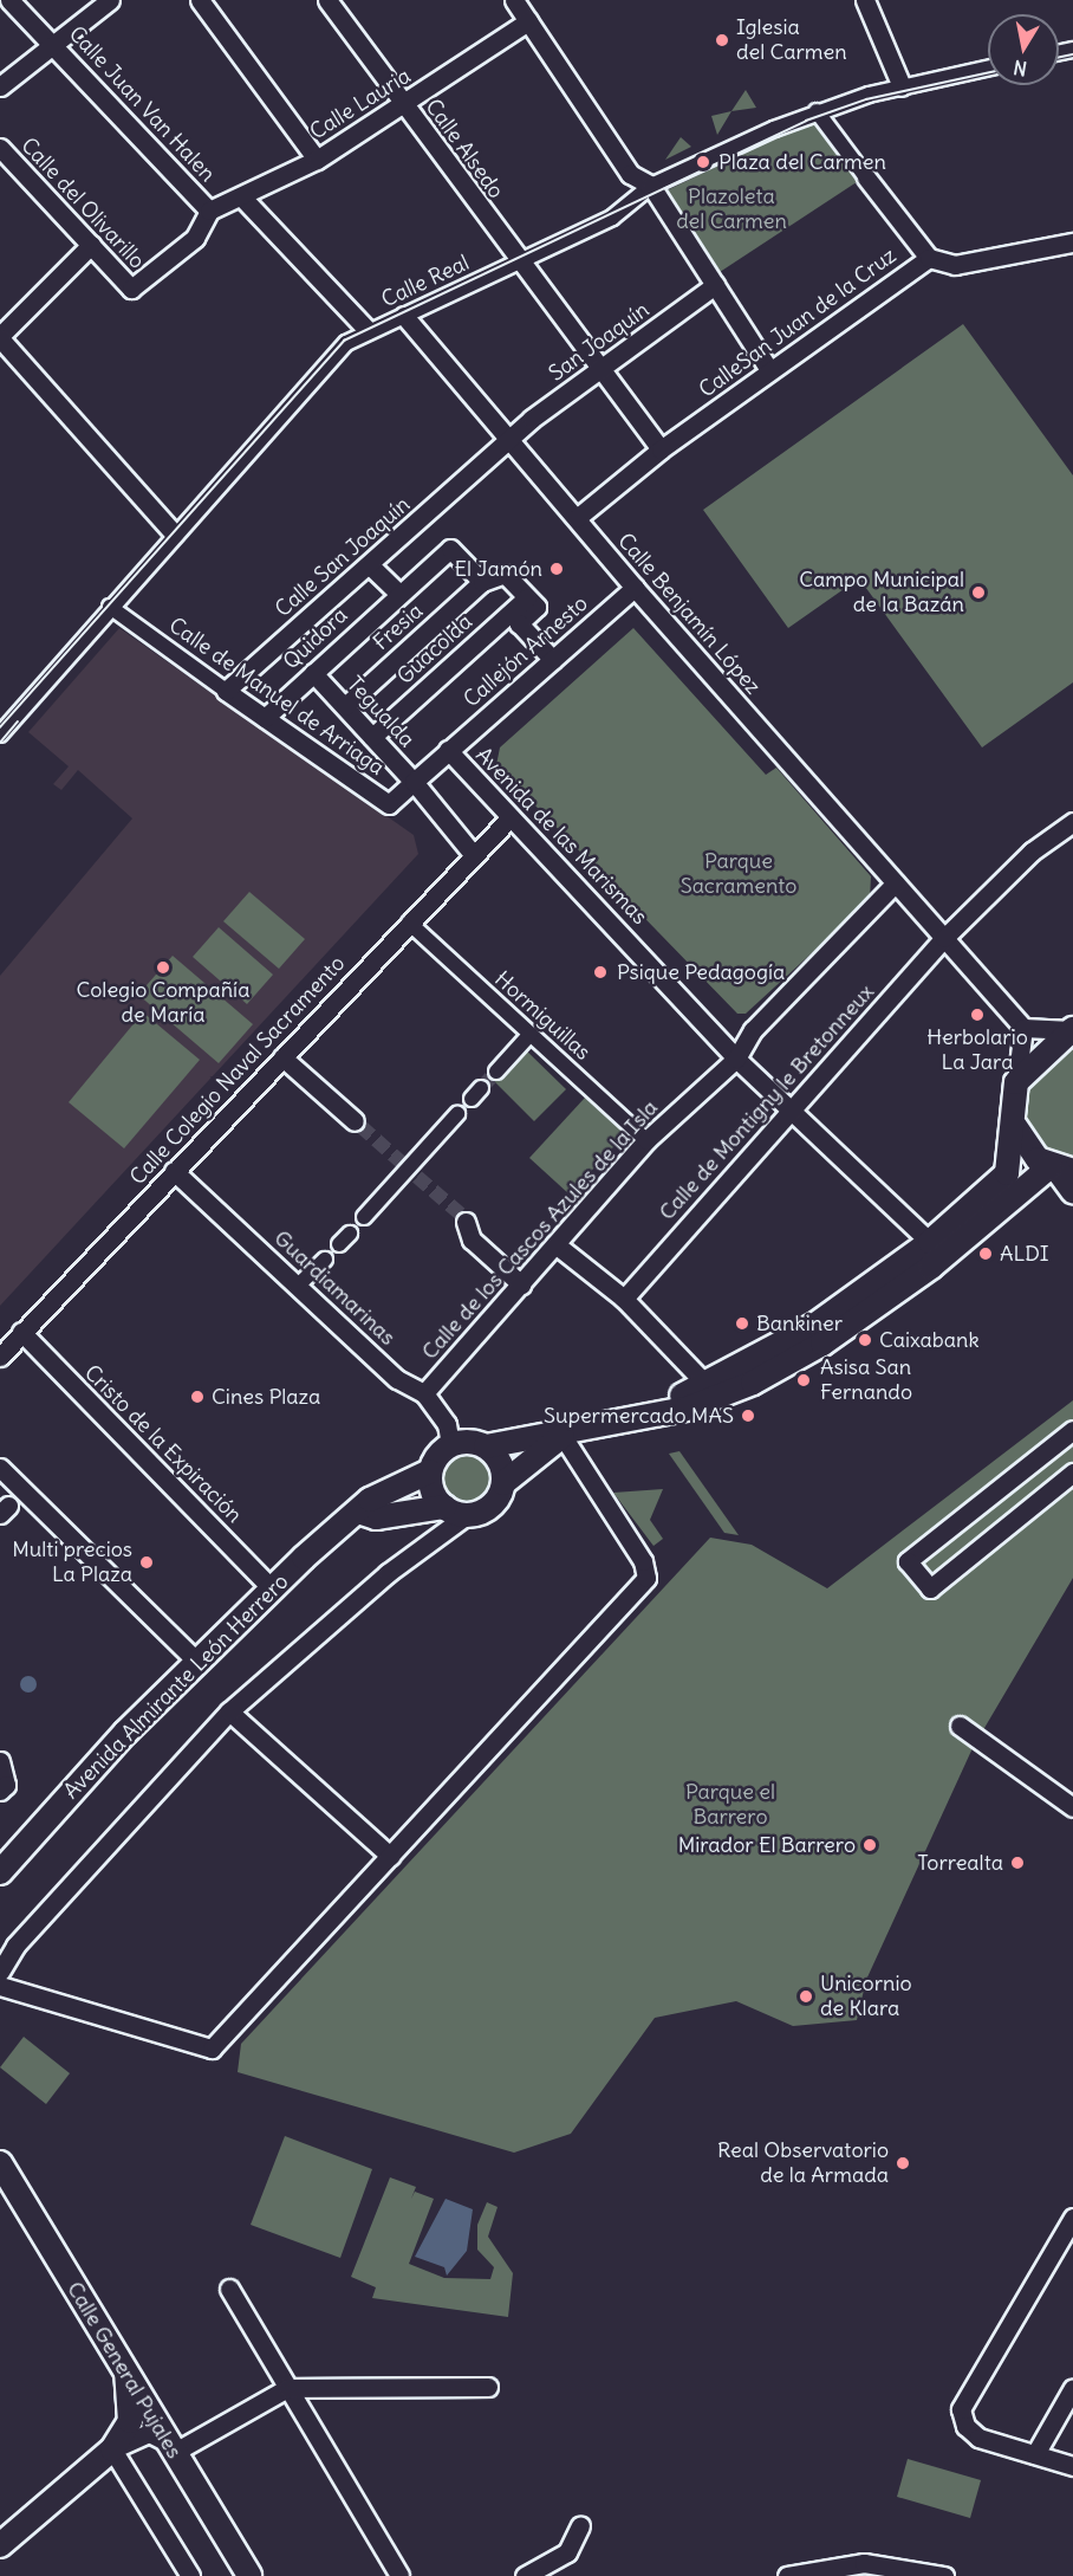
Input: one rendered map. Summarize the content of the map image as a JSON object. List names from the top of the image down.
{
  "streets": {
    "street": [
      "Calle Juan Van Halen",
      "Calle Lauria",
      "Calle Alsedo",
      "Calle del Olivarillo",
      "Calle Real",
      "CalleSan Juan de la Cruz",
      "San Joaquín",
      "Calle San Joaquín",
      "Calle Benjamín López",
      "Fresia",
      "Quidora",
      "Guacolda",
      "Callejón Arnesto",
      "Calle de Manuel de Arriaga",
      "Tegualda",
      "Avenida de las Marismas",
      "Hormiguillas",
      "Calle Colegio Naval Sacramento",
      "Calle de Montigny le Bretonneux",
      "Calle de los Cascos Azules de la Isla",
      "Guardiamarinas",
      "Cristo de la Expiración",
      "Avenida Almirante León Herrero",
      "Calle General Pujales"
    ]
  },
  "crossings": [
    ["Calle Juan Van Halen", "Calle Lauria"],
    ["Calle Juan Van Halen", "Calle del Olivarillo"],
    ["Calle Lauria", "Calle Alsedo"],
    ["Calle Lauria", "Calle del Olivarillo"],
    ["Calle Alsedo", "Calle Real"],
    ["Calle Alsedo", "CalleSan Juan de la Cruz"],
    ["Calle Alsedo", "San Joaquín"],
    ["Calle Real", "Calle Benjamín López"],
    ["Calle Real", "Calle de Manuel de Arriaga"],
    ["CalleSan Juan de la Cruz", "Calle Benjamín López"],
    ["San Joaquín", "Calle San Joaquín"],
    ["San Joaquín", "Calle Benjamín López"],
    ["Calle San Joaquín", "Calle de Manuel de Arriaga"],
    ["Calle Benjamín López", "Callejón Arnesto"],
    ["Calle Benjamín López", "Calle de Montigny le Bretonneux"],
    ["Calle Benjamín López", "Calle de los Cascos Azules de la Isla"],
    ["Fresia", "Quidora"],
    ["Fresia", "Tegualda"],
    ["Quidora", "Calle de Manuel de Arriaga"],
    ["Quidora", "Tegualda"],
    ["Guacolda", "Tegualda"],
    ["Callejón Arnesto", "Avenida de las Marismas"],
    ["Calle de Manuel de Arriaga", "Tegualda"],
    ["Calle de Manuel de Arriaga", "Avenida de las Marismas"],
    ["Tegualda", "Avenida de las Marismas"],
    ["Avenida de las Marismas", "Calle Colegio Naval Sacramento"],
    ["Avenida de las Marismas", "Calle de Montigny le Bretonneux"],
    ["Avenida de las Marismas", "Calle de los Cascos Azules de la Isla"],
    ["Hormiguillas", "Calle Colegio Naval Sacramento"],
    ["Hormiguillas", "Calle de los Cascos Azules de la Isla"],
    ["Calle Colegio Naval Sacramento", "Guardiamarinas"],
    ["Calle Colegio Naval Sacramento", "Cristo de la Expiración"],
    ["Calle de los Cascos Azules de la Isla", "Guardiamarinas"],
    ["Guardiamarinas", "Avenida Almirante León Herrero"],
    ["Cristo de la Expiración", "Avenida Almirante León Herrero"]
  ],
  "parks": ["Plazoleta del Carmen", "Parque Sacramento", "Parque el Barrero"],
  "places": [
    "Iglesia del Carmen",
    "Plaza del Carmen",
    "El Jamón",
    "Campo Municipal de la Bazán",
    "Colegio Compañía de María",
    "Psique Pedagogía",
    "Herbolario La Jara",
    "ALDI",
    "Bankiner",
    "Caixabank",
    "Asisa San Fernando",
    "Cines Plaza",
    "Supermercado MAS",
    "Multi precios La Plaza",
    "Mirador El Barrero",
    "Torrealta",
    "Unicornio de Klara",
    "Real Observatorio de la Armada"
  ],
  "north": "bottom"
}
